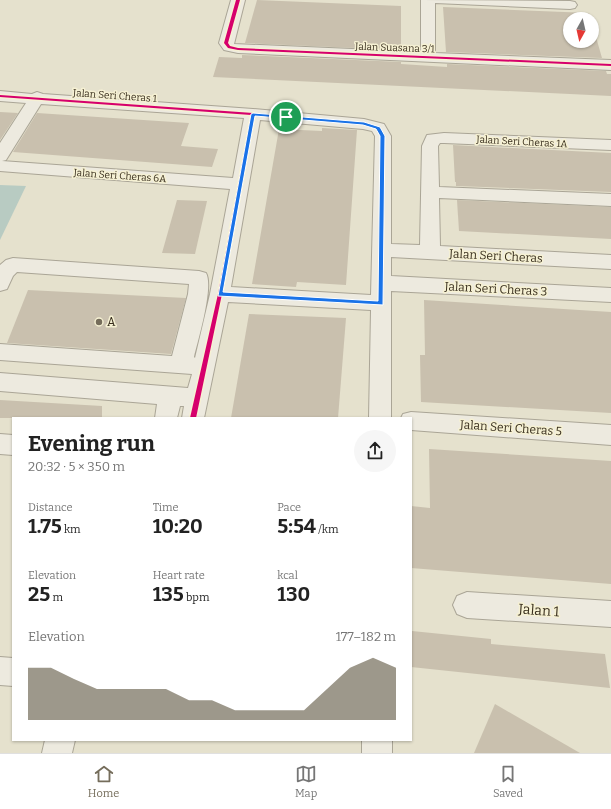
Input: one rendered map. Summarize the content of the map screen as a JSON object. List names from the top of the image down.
{
  "streets": {
    "street": [
      "Jalan Suasana 3/1",
      "Jalan Seri Cheras 1",
      "Jalan Seri Cheras 1A",
      "Jalan Seri Cheras 6A",
      "Jalan Seri Cheras",
      "Jalan Seri Cheras 3",
      "Jalan Seri Cheras 5",
      "Jalan 1"
    ]
  },
  "places": ["A"],
  "north": "bottom",
  "page": {
    "heading": ["Evening run", "20:32 · 5 × 350 m"],
    "stats": [
      ["Distance", "1.75 km"],
      ["Time", "10:20"],
      ["Pace", "5:54 /km"],
      ["Elevation", "25 m"],
      ["Heart rate", "135 bpm"],
      ["kcal", "130"]
    ],
    "chart": ["Elevation", "177–182 m"],
    "tabs": ["Home", "Map", "Saved"]
  }
}
